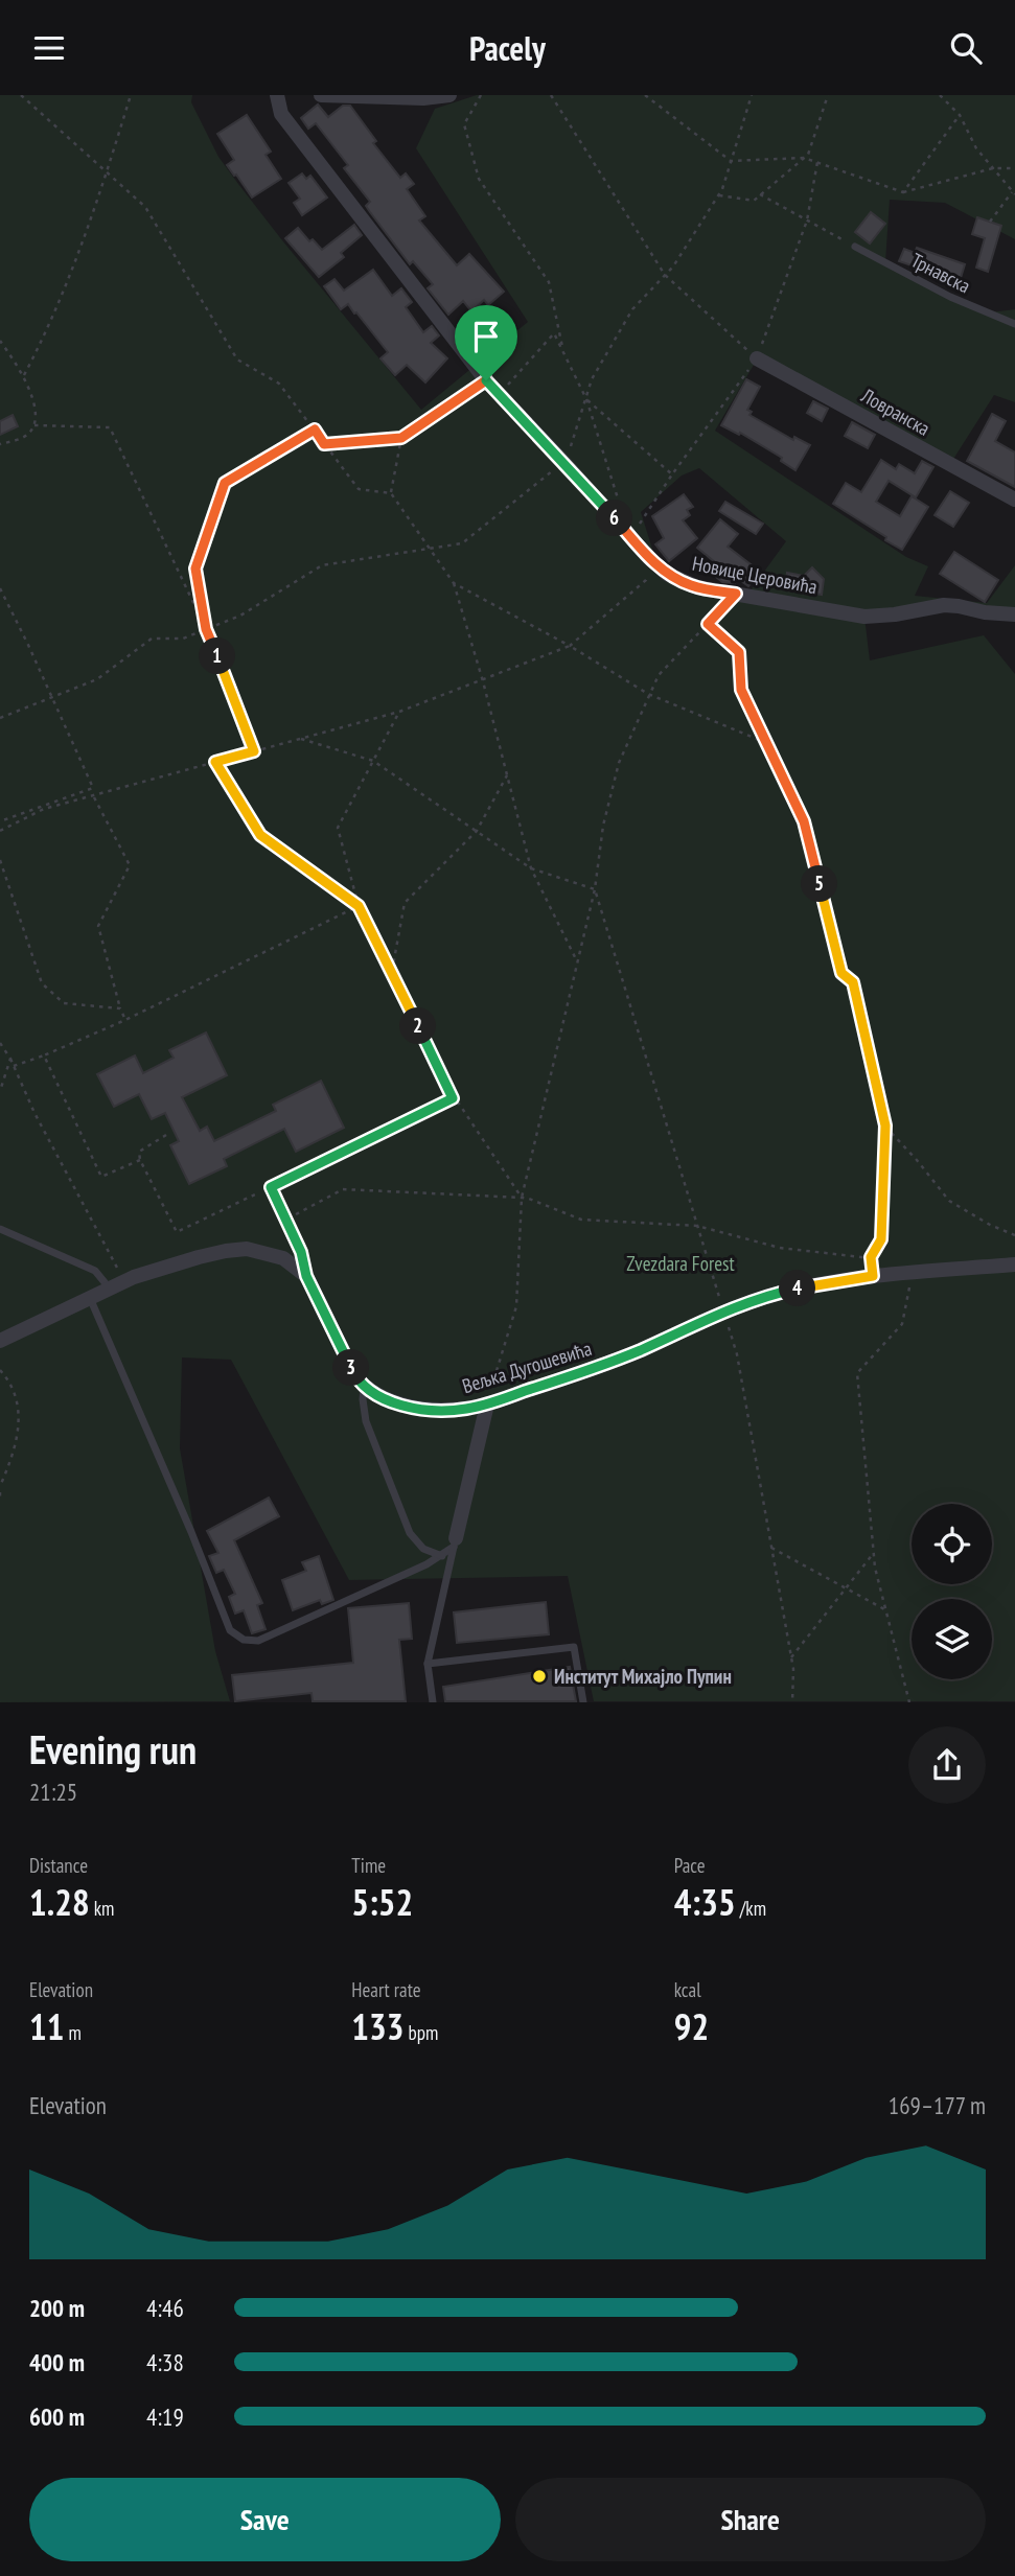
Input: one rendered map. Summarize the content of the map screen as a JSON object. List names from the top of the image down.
{
  "streets": {
    "street": ["Ловранска", "Новице Церовића", "Вељка Дугошевића"],
    "lane": ["Трнавска"]
  },
  "parks": ["Zvezdara Forest"],
  "places": ["Институт Михајло Пупин"],
  "page": {
    "header": "Pacely",
    "pins": [
      "6",
      "1",
      "5",
      "2",
      "4",
      "3"
    ],
    "heading": ["Evening run", "21:25"],
    "stats": [
      ["Distance", "1.28 km"],
      ["Time", "5:52"],
      ["Pace", "4:35 /km"],
      ["Elevation", "11 m"],
      ["Heart rate", "133 bpm"],
      ["kcal", "92"]
    ],
    "chart": ["Elevation", "169–177 m"],
    "list": [
      {
        "name": "200 m",
        "note": "4:46"
      },
      {
        "name": "400 m",
        "note": "4:38"
      },
      {
        "name": "600 m",
        "note": "4:19"
      }
    ],
    "buttons": ["Save", "Share"]
  }
}
